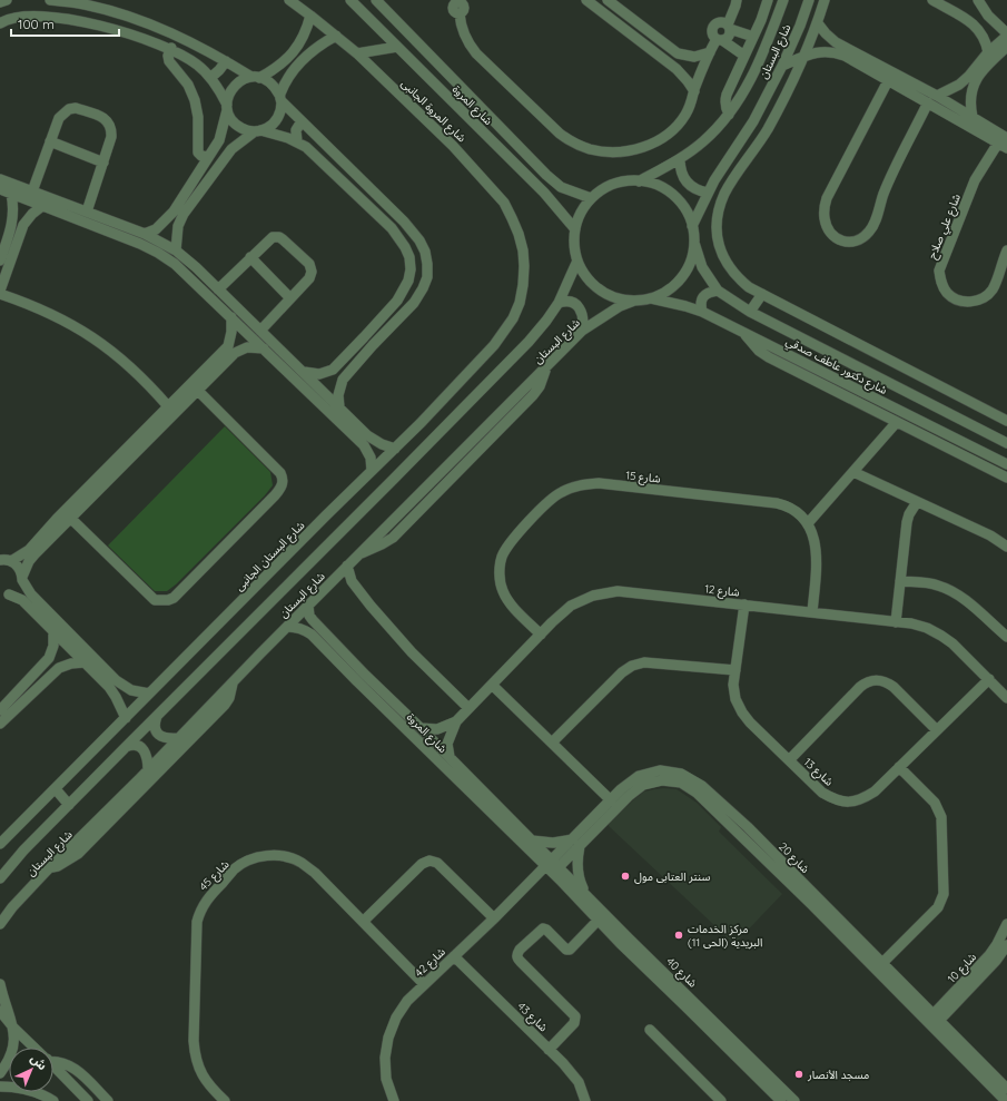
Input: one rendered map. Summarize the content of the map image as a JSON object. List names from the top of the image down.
{
  "streets": {
    "street": [
      "شارع البستان",
      "شارع المروة",
      "شارع المروة الجانبى",
      "شارع علي صلاح",
      "شارع دكتور عاطف صدقي",
      "شارع 15",
      "شارع البستان الجانبى",
      "شارع 12",
      "شارع 13",
      "شارع 20",
      "شارع 45",
      "شارع 42",
      "شارع 10",
      "شارع 40",
      "شارع 43"
    ]
  },
  "crossings": [
    ["شارع البستان", "شارع المروة"],
    ["شارع البستان", "شارع دكتور عاطف صدقي"],
    ["شارع المروة", "شارع دكتور عاطف صدقي"],
    ["شارع المروة", "شارع 12"],
    ["شارع المروة", "شارع 20"],
    ["شارع المروة", "شارع 42"],
    ["شارع المروة", "شارع 40"],
    ["شارع المروة الجانبى", "شارع البستان الجانبى"],
    ["شارع 15", "شارع 12"],
    ["شارع 12", "شارع 13"],
    ["شارع 20", "شارع 42"],
    ["شارع 20", "شارع 10"],
    ["شارع 20", "شارع 40"],
    ["شارع 45", "شارع 42"],
    ["شارع 42", "شارع 40"],
    ["شارع 42", "شارع 43"]
  ],
  "places": ["سنتر العتابى مول", "مركز الخدمات البريدية (الحى 11)", "مسجد الأنصار"],
  "scale_bar": "100 m",
  "north": "top right"
}
